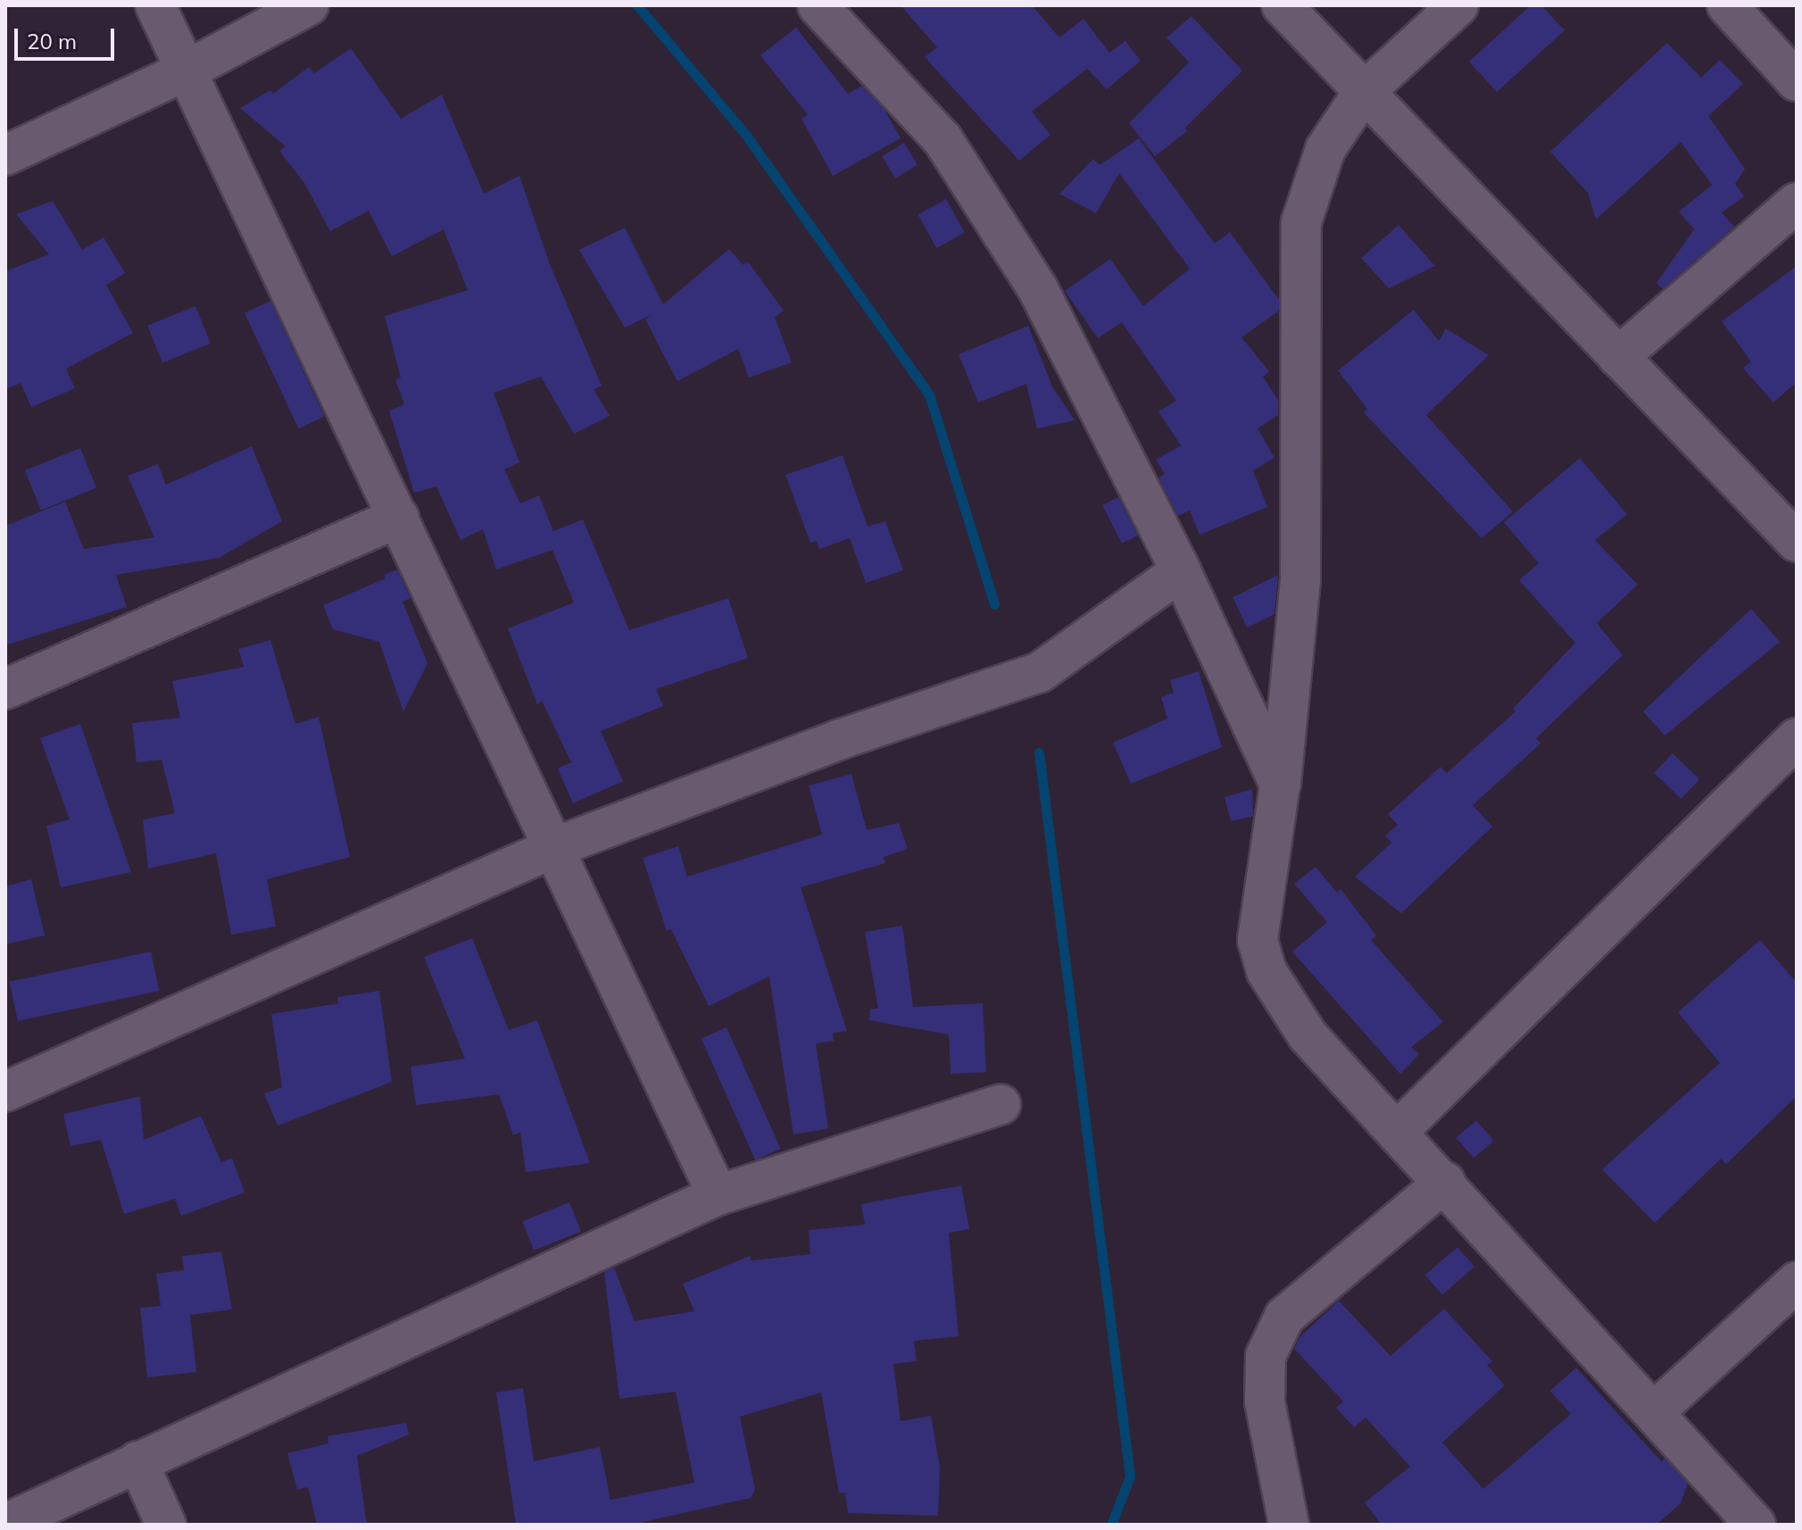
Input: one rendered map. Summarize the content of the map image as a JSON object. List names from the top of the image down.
{
  "scale_bar": "20 m"
}
